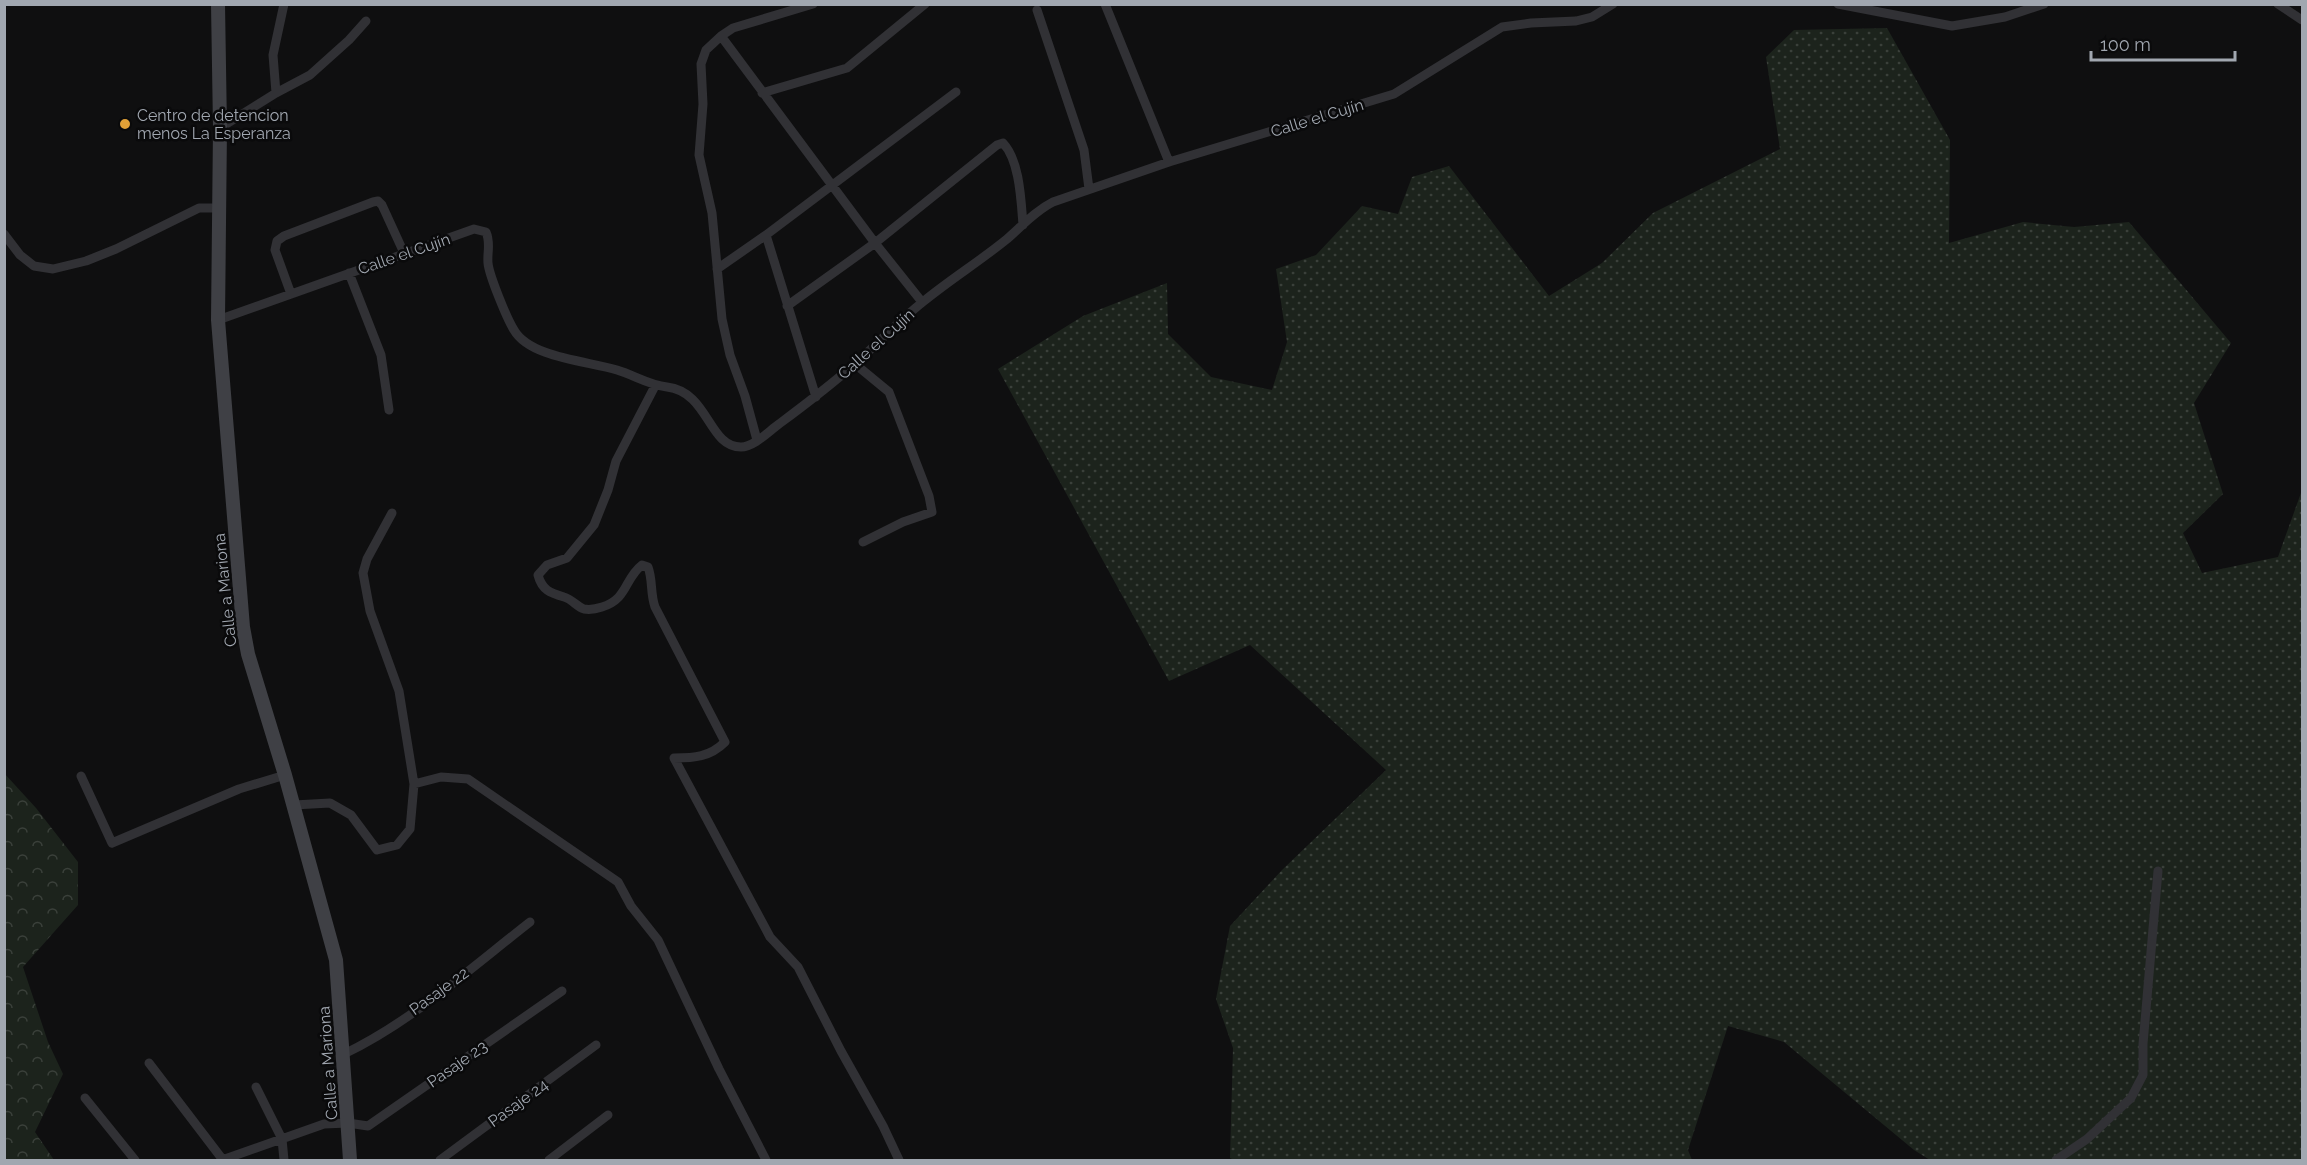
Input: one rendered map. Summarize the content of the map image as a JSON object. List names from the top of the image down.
{
  "streets": {
    "main road": ["Calle a Mariona"],
    "street": [
      "Calle el Cujín",
      "Pasaje 22",
      "Pasaje 23",
      "Pasaje 24"
    ]
  },
  "crossings": [
    ["Calle el Cujín", "Calle a Mariona"],
    ["Calle a Mariona", "Pasaje 22"],
    ["Calle a Mariona", "Pasaje 23"]
  ],
  "places": ["Centro de detencion menos La Esperanza"],
  "scale_bar": "100 m"
}
